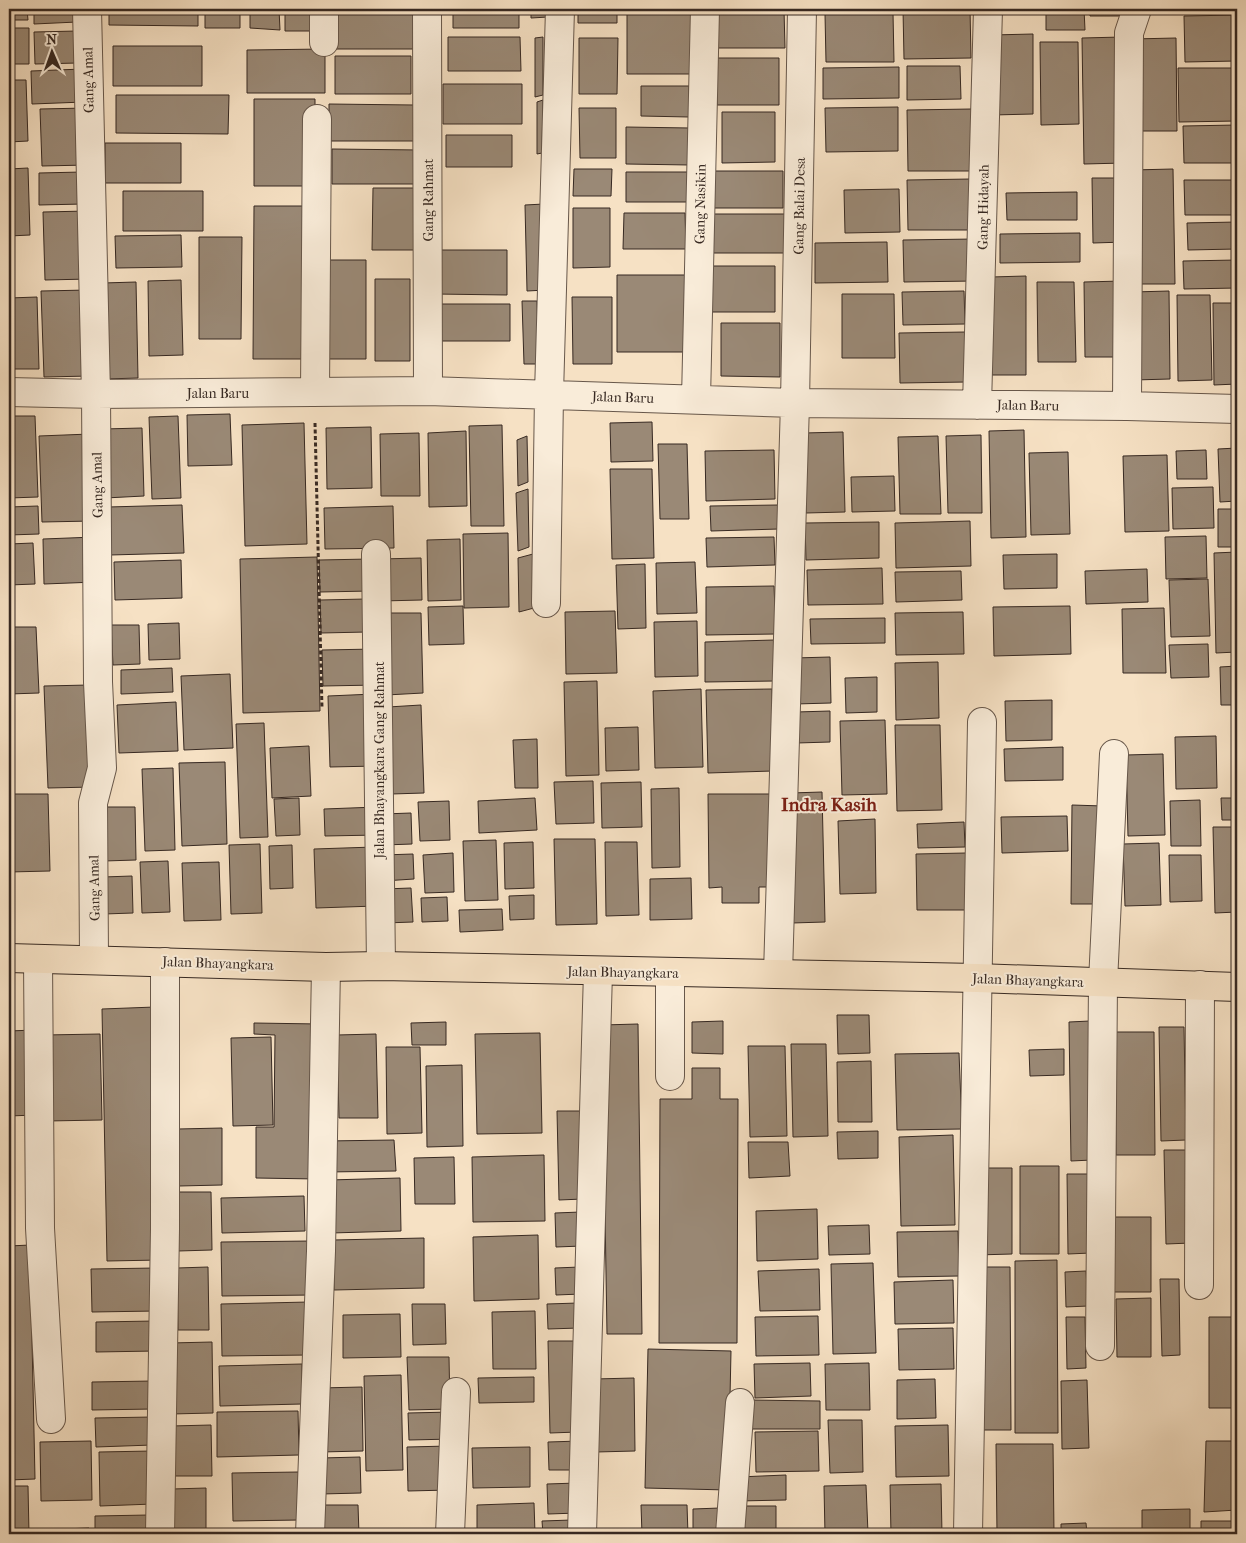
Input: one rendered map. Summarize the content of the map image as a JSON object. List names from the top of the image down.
{
  "streets": {
    "main road": ["Jalan Bhayangkara"],
    "street": [
      "Gang Amal",
      "Gang Rahmat",
      "Gang Nasikin",
      "Gang Balai Desa",
      "Gang Hidayah",
      "Jalan Baru",
      "Jalan Bhayangkara Gang Rahmat"
    ]
  },
  "crossings": [
    ["Gang Amal", "Jalan Baru"],
    ["Gang Amal", "Jalan Bhayangkara"],
    ["Gang Rahmat", "Jalan Baru"],
    ["Gang Nasikin", "Jalan Baru"],
    ["Gang Balai Desa", "Jalan Baru"],
    ["Gang Balai Desa", "Jalan Bhayangkara"],
    ["Gang Hidayah", "Jalan Baru"],
    ["Jalan Bhayangkara Gang Rahmat", "Jalan Bhayangkara"]
  ],
  "districts": ["Indra Kasih"],
  "north": "top"
}
